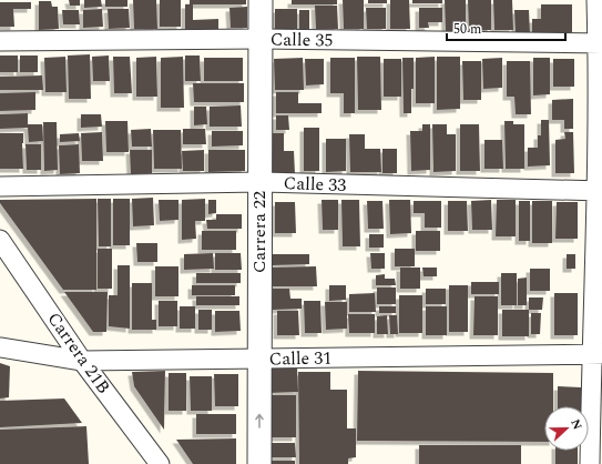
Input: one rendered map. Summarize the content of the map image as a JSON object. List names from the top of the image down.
{
  "streets": {
    "street": [
      "Calle 35",
      "Calle 33",
      "Carrera 22",
      "Carrera 21B",
      "Calle 31"
    ]
  },
  "crossings": [
    ["Calle 35", "Carrera 22"],
    ["Calle 33", "Carrera 22"],
    ["Carrera 22", "Calle 31"],
    ["Carrera 21B", "Calle 31"]
  ],
  "scale_bar": "50 m",
  "north": "right"
}
